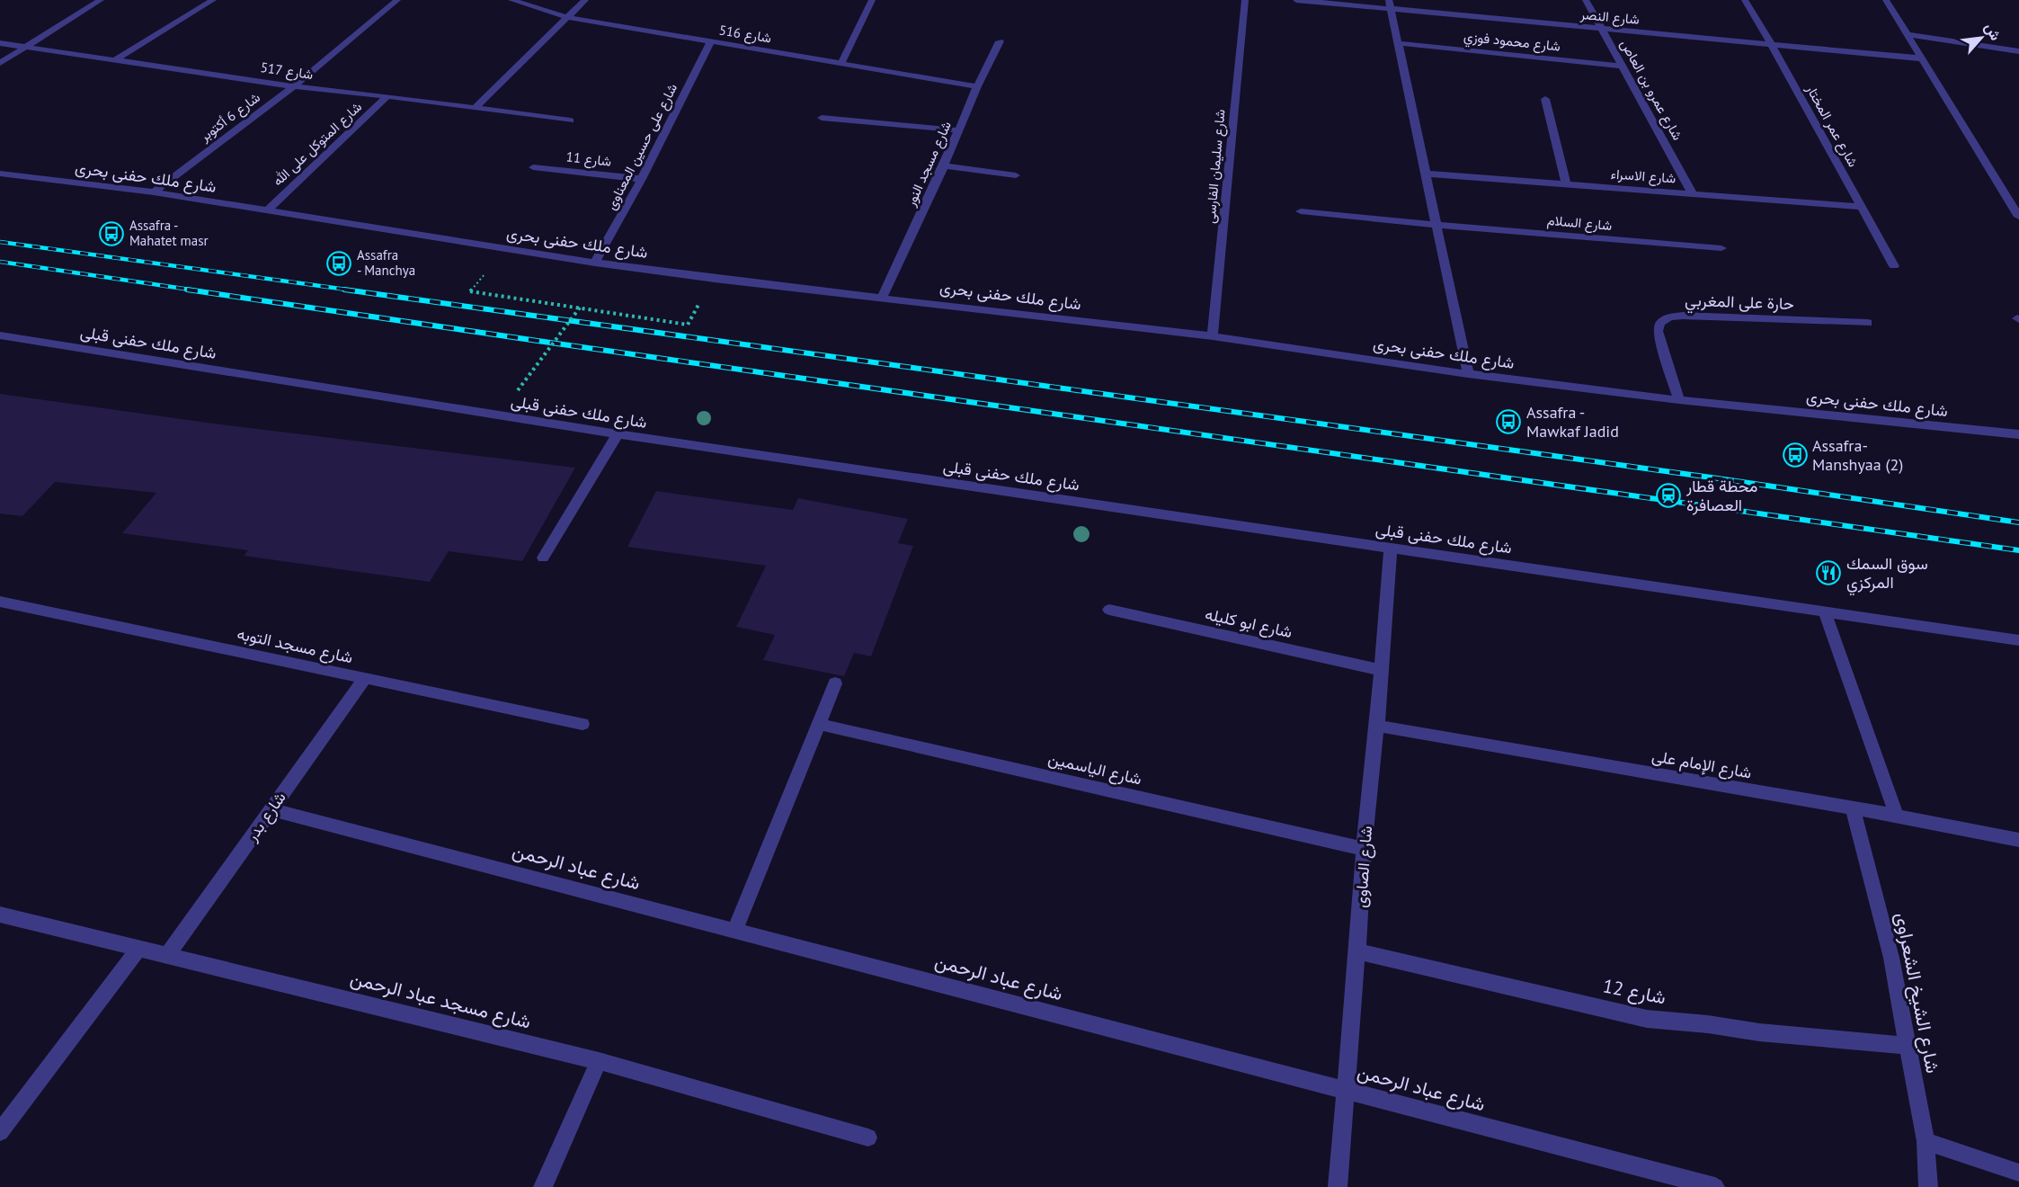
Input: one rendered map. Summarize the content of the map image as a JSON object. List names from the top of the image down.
{
  "streets": {
    "street": [
      "شارع النصر",
      "شارع 516",
      "شارع محمود فوزي",
      "شارع 517",
      "شارع عمرو بن العاص",
      "شارع 6 أكتوبر",
      "شارع عمر المختار",
      "شارع المتوكل على الله",
      "شارع على حسين المعناوى",
      "شارع 11",
      "شارع مسجد النور",
      "شارع سليمان الفارسى",
      "شارع الاسراء",
      "شارع ملك حفنى بحرى",
      "شارع السلام",
      "حارة على المغربي",
      "شارع ملك حفنى قبلى",
      "شارع ابو كليله",
      "شارع مسجد التوبه",
      "شارع الإمام على",
      "شارع الياسمين",
      "شارع بدر",
      "شارع عباد الرحمن",
      "شارع الصاوى",
      "شارع 12",
      "شارع الشيخ الشعراوى",
      "شارع مسجد عباد الرحمن"
    ]
  },
  "crossings": [
    ["شارع النصر", "شارع عمرو بن العاص"],
    ["شارع النصر", "شارع عمر المختار"],
    ["شارع 516", "شارع على حسين المعناوى"],
    ["شارع 516", "شارع مسجد النور"],
    ["شارع محمود فوزي", "شارع عمرو بن العاص"],
    ["شارع 517", "شارع 6 أكتوبر"],
    ["شارع 517", "شارع المتوكل على الله"],
    ["شارع عمرو بن العاص", "شارع الاسراء"],
    ["شارع 6 أكتوبر", "شارع ملك حفنى بحرى"],
    ["شارع عمر المختار", "شارع الاسراء"],
    ["شارع المتوكل على الله", "شارع ملك حفنى بحرى"],
    ["شارع على حسين المعناوى", "شارع 11"],
    ["شارع على حسين المعناوى", "شارع ملك حفنى بحرى"],
    ["شارع مسجد النور", "شارع ملك حفنى بحرى"],
    ["شارع سليمان الفارسى", "شارع ملك حفنى بحرى"],
    ["شارع ملك حفنى بحرى", "حارة على المغربي"],
    ["شارع ملك حفنى قبلى", "شارع الصاوى"],
    ["شارع ابو كليله", "شارع الصاوى"],
    ["شارع مسجد التوبه", "شارع بدر"],
    ["شارع الإمام على", "شارع الصاوى"],
    ["شارع الإمام على", "شارع الشيخ الشعراوى"],
    ["شارع الياسمين", "شارع الصاوى"],
    ["شارع بدر", "شارع عباد الرحمن"],
    ["شارع بدر", "شارع مسجد عباد الرحمن"],
    ["شارع عباد الرحمن", "شارع الصاوى"],
    ["شارع الصاوى", "شارع 12"],
    ["شارع 12", "شارع الشيخ الشعراوى"]
  ],
  "places": {
    "bus stop": [
      "Assafra - Mahatet masr",
      "Assafra - Manchya",
      "Assafra - Mawkaf Jadid",
      "Assafra- Manshyaa (2)"
    ],
    "station": ["محطة قطار العصافرة"],
    "restaurant": ["سوق السمك المركزي"]
  },
  "north": "top right"
}
